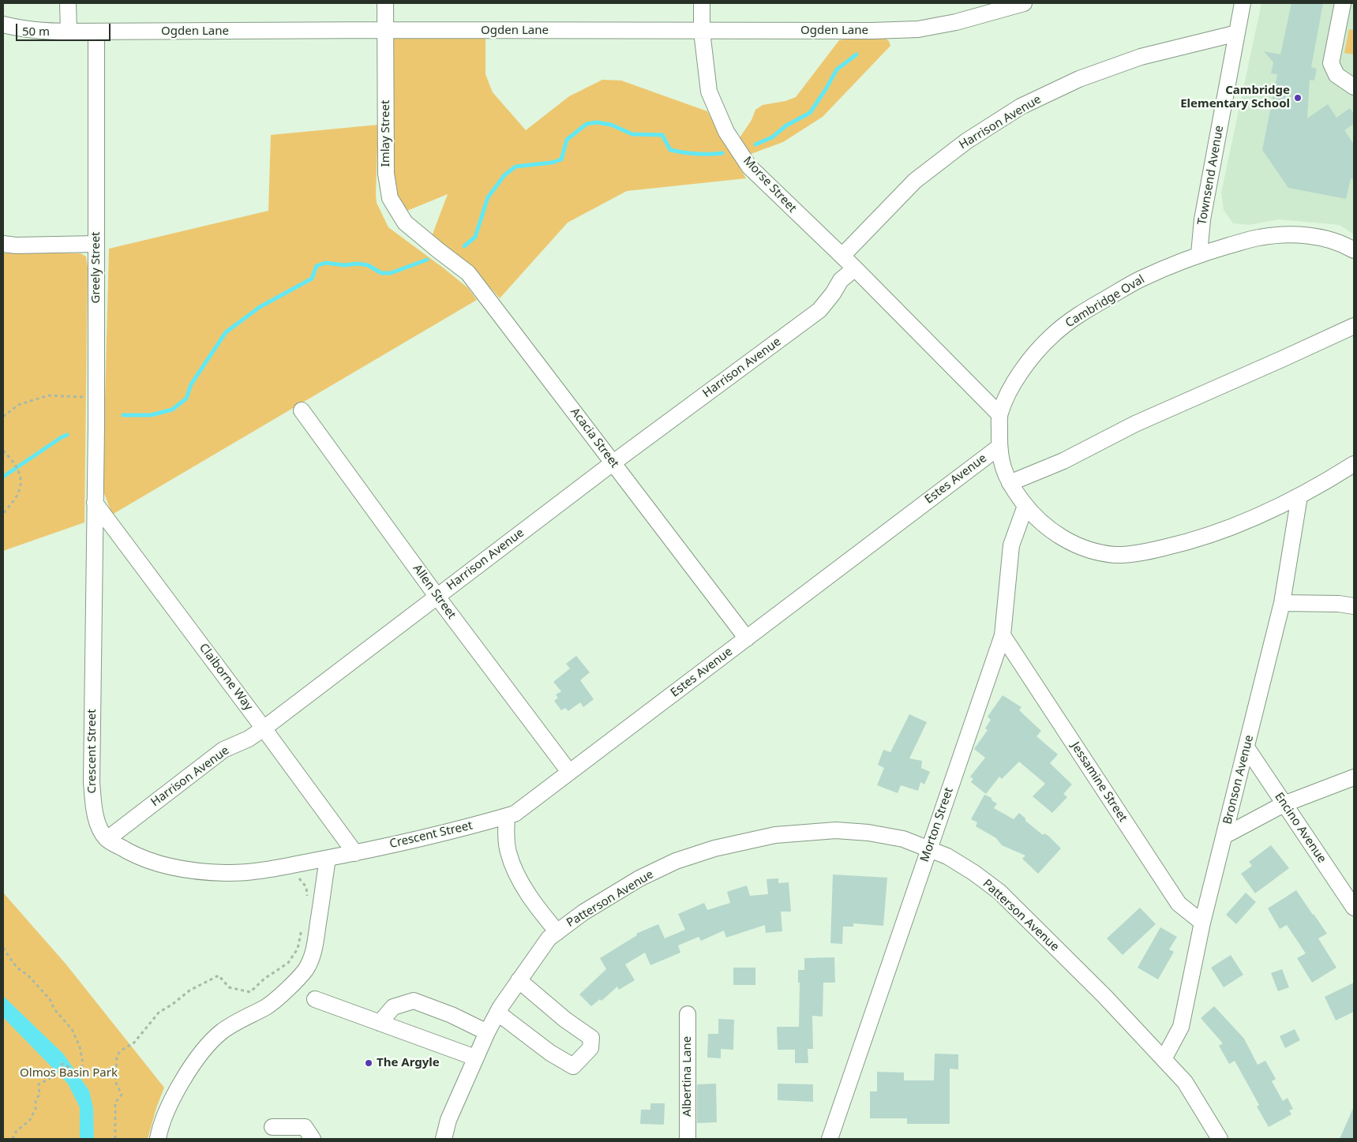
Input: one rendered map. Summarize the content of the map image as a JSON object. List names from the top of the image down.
{
  "streets": {
    "street": [
      "Ogden Lane",
      "Harrison Avenue",
      "Imlay Street",
      "Townsend Avenue",
      "Morse Street",
      "Greely Street",
      "Cambridge Oval",
      "Acacia Street",
      "Estes Avenue",
      "Allen Street",
      "Claiborne Way",
      "Crescent Street",
      "Bronson Avenue",
      "Jessamine Street",
      "Morton Street",
      "Encino Avenue",
      "Patterson Avenue",
      "Albertina Lane"
    ]
  },
  "crossings": [
    ["Ogden Lane", "Imlay Street"],
    ["Ogden Lane", "Morse Street"],
    ["Ogden Lane", "Greely Street"],
    ["Harrison Avenue", "Townsend Avenue"],
    ["Harrison Avenue", "Morse Street"],
    ["Harrison Avenue", "Acacia Street"],
    ["Harrison Avenue", "Allen Street"],
    ["Harrison Avenue", "Claiborne Way"],
    ["Harrison Avenue", "Crescent Street"],
    ["Imlay Street", "Acacia Street"],
    ["Townsend Avenue", "Cambridge Oval"],
    ["Greely Street", "Claiborne Way"],
    ["Greely Street", "Crescent Street"],
    ["Cambridge Oval", "Estes Avenue"],
    ["Cambridge Oval", "Bronson Avenue"],
    ["Cambridge Oval", "Morton Street"],
    ["Acacia Street", "Estes Avenue"],
    ["Estes Avenue", "Allen Street"],
    ["Estes Avenue", "Crescent Street"],
    ["Claiborne Way", "Crescent Street"],
    ["Bronson Avenue", "Jessamine Street"],
    ["Bronson Avenue", "Encino Avenue"],
    ["Bronson Avenue", "Patterson Avenue"],
    ["Jessamine Street", "Morton Street"],
    ["Morton Street", "Patterson Avenue"]
  ],
  "parks": ["Olmos Basin Park"],
  "places": ["Cambridge Elementary School", "The Argyle"],
  "scale_bar": "50 m"
}
